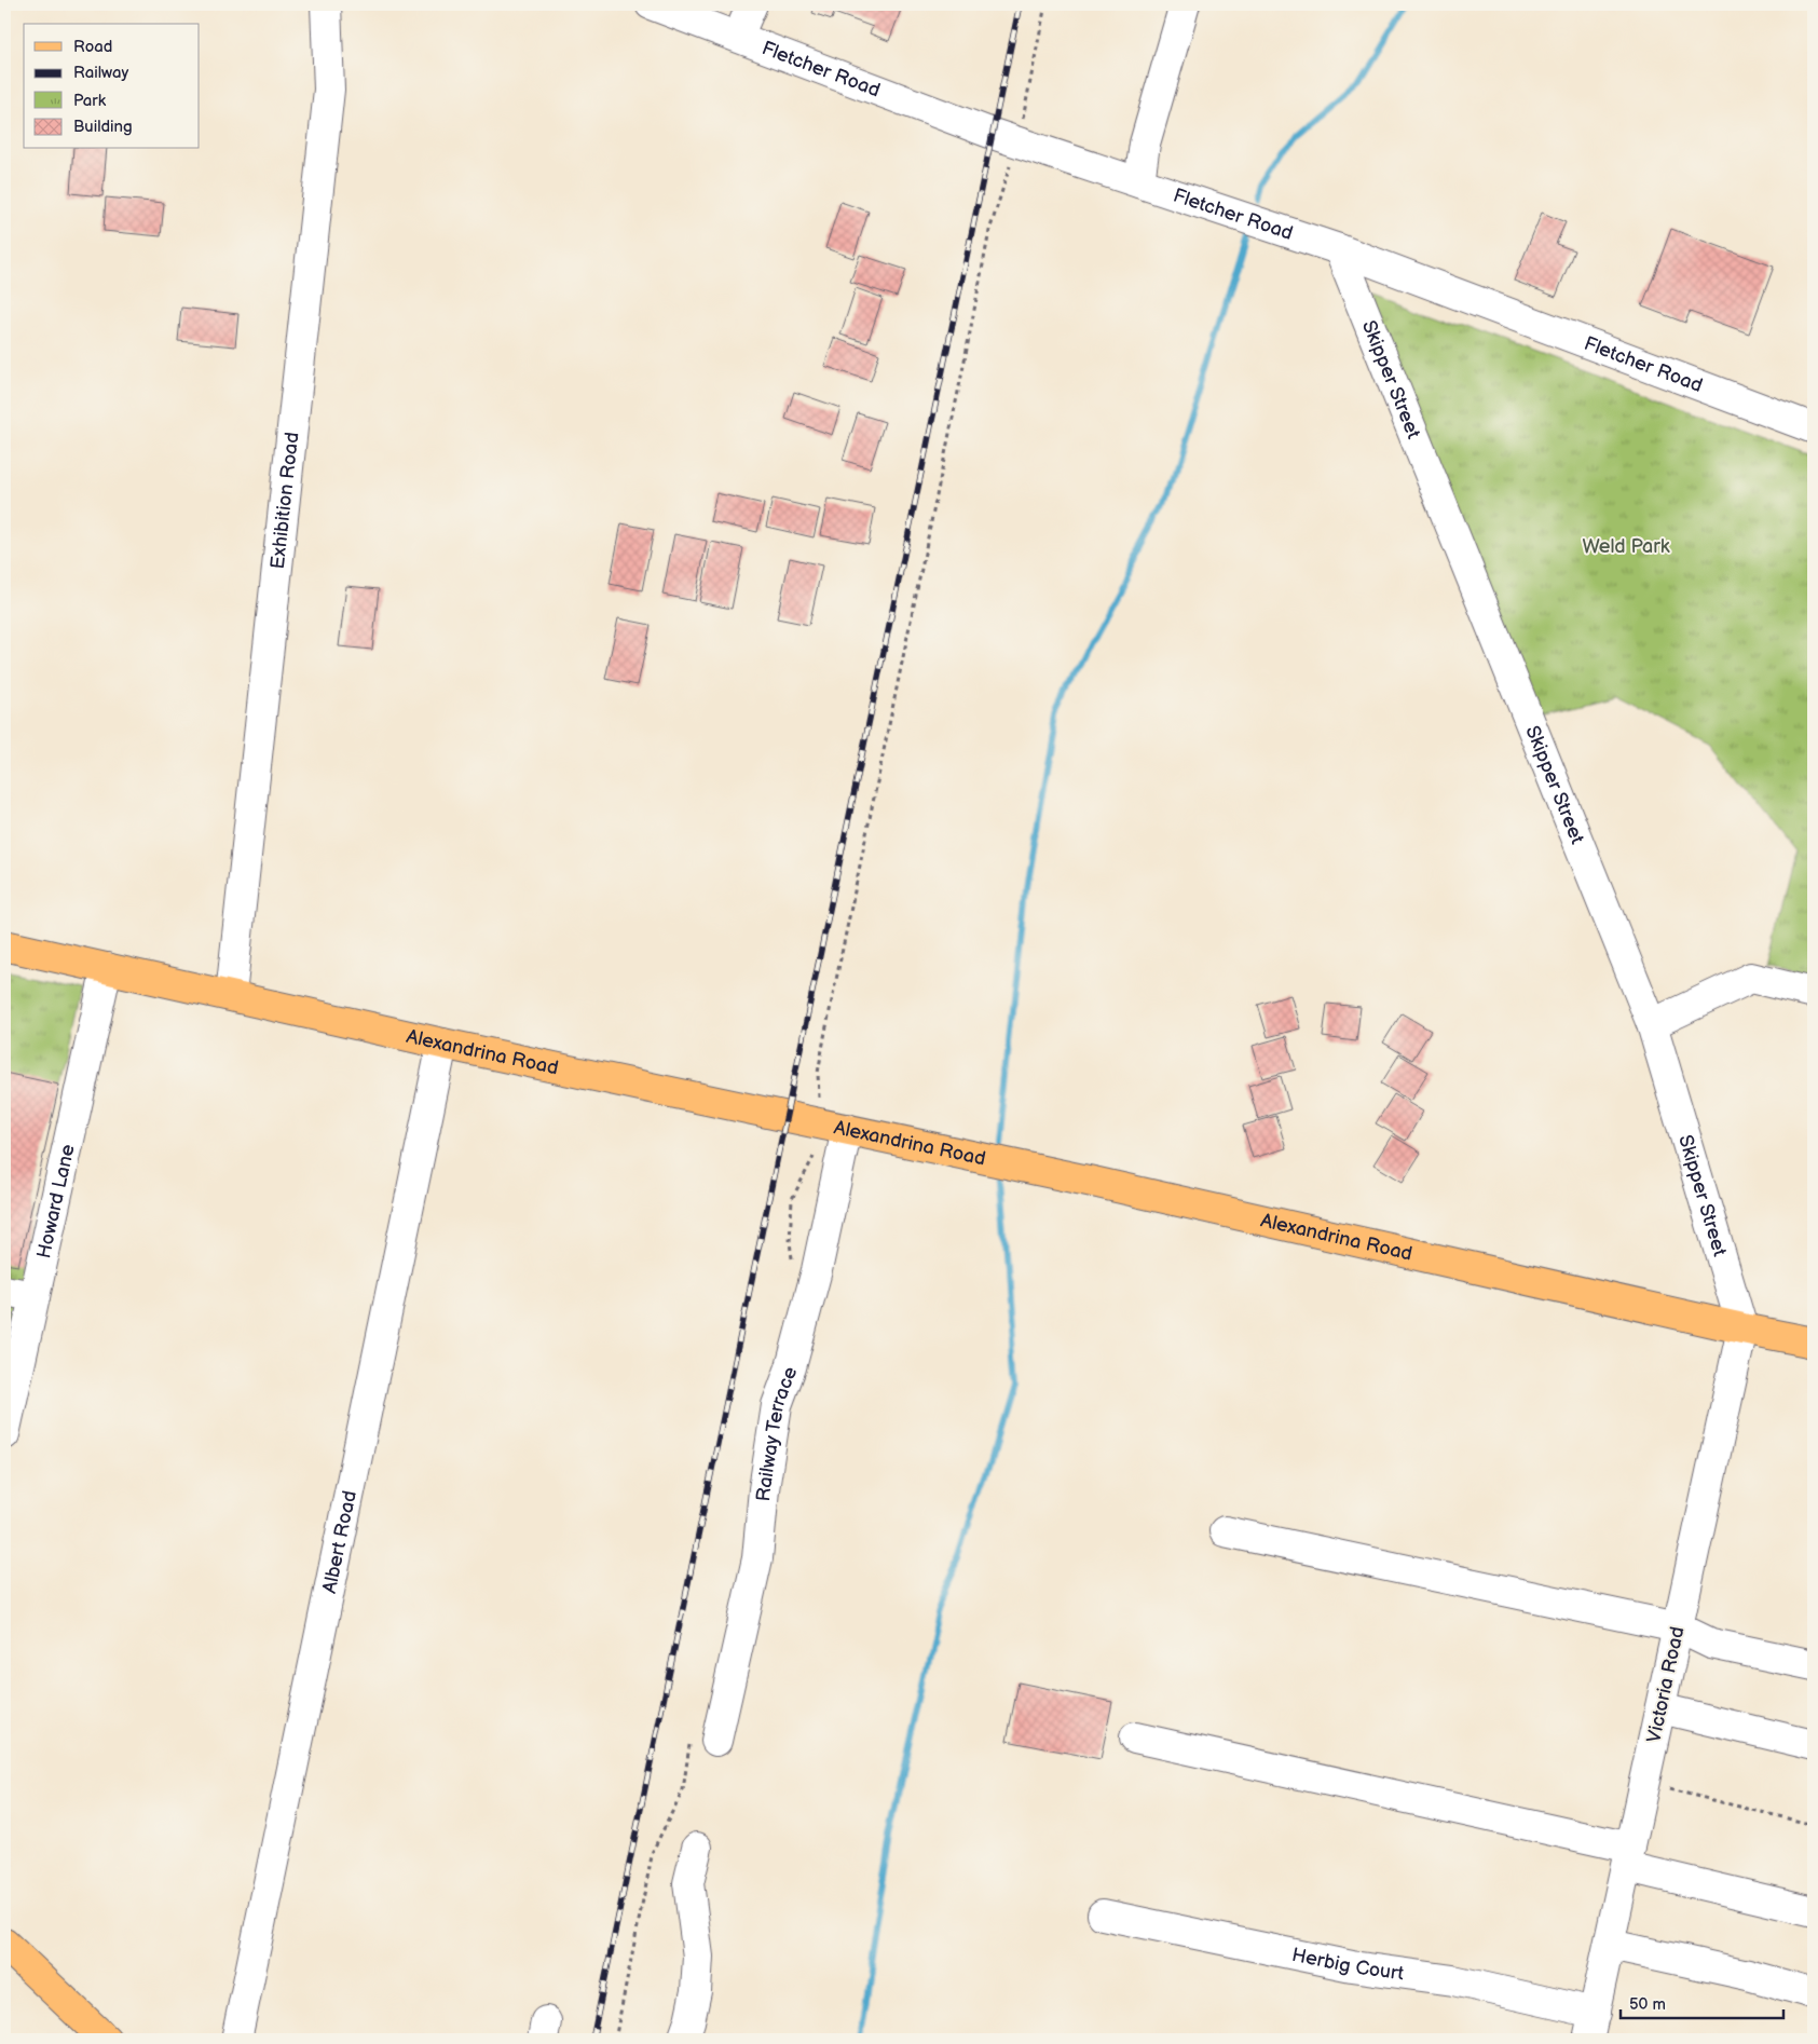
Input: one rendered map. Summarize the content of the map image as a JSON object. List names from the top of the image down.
{
  "streets": {
    "main road": ["Alexandrina Road"],
    "street": [
      "Fletcher Road",
      "Skipper Street",
      "Exhibition Road",
      "Howard Lane",
      "Railway Terrace",
      "Albert Road",
      "Victoria Road",
      "Herbig Court"
    ]
  },
  "crossings": [
    ["Fletcher Road", "Skipper Street"],
    ["Skipper Street", "Alexandrina Road"],
    ["Skipper Street", "Victoria Road"],
    ["Exhibition Road", "Alexandrina Road"],
    ["Alexandrina Road", "Howard Lane"],
    ["Alexandrina Road", "Railway Terrace"],
    ["Alexandrina Road", "Albert Road"],
    ["Alexandrina Road", "Victoria Road"],
    ["Victoria Road", "Herbig Court"]
  ],
  "parks": ["Weld Park"],
  "legend": [
    "Road",
    "Railway",
    "Park",
    "Building"
  ],
  "scale_bar": "50 m"
}
